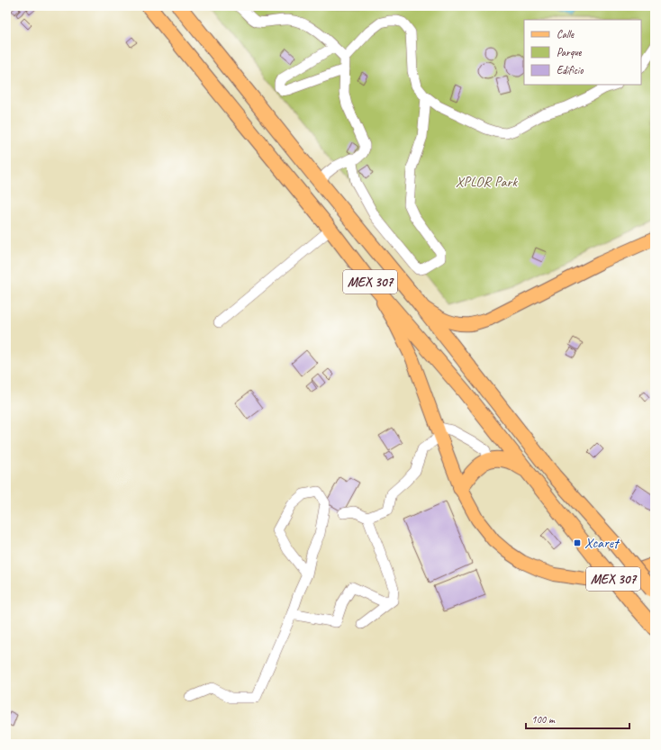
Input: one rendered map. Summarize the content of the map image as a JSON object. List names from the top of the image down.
{
  "streets": {
    "highway": ["MEX 307"]
  },
  "parks": ["XPLOR Park"],
  "places": {
    "transit": ["Xcaret"]
  },
  "legend": ["Calle", "Parque", "Edificio"],
  "scale_bar": "100 m"
}
